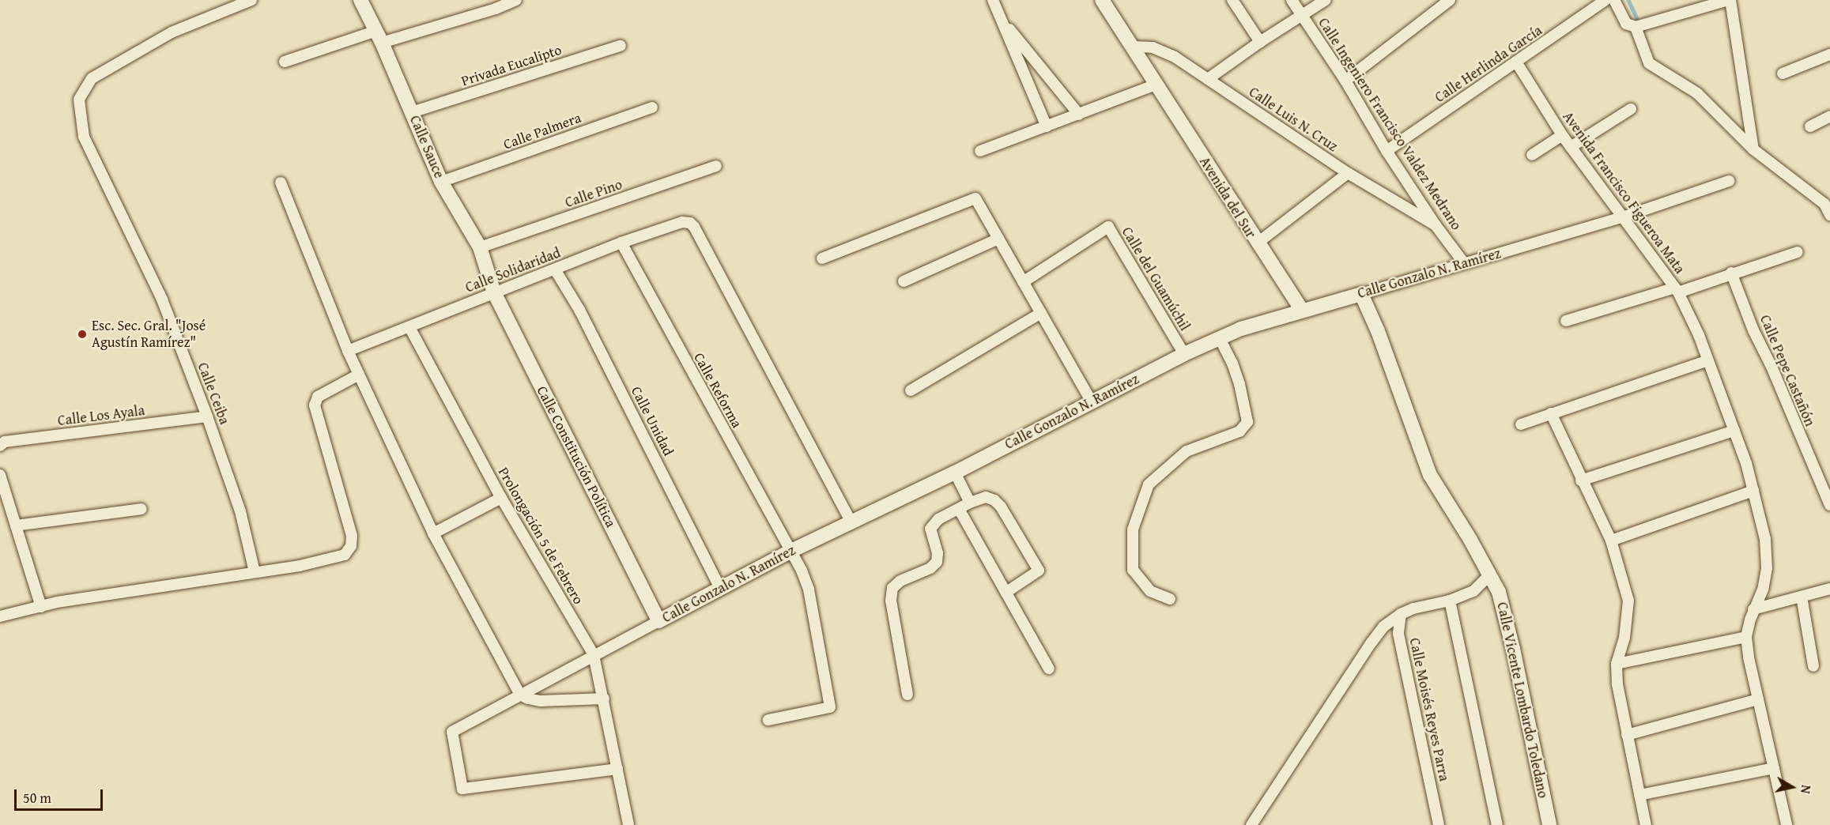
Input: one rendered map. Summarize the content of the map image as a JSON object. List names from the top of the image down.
{
  "streets": {
    "street": [
      "Calle Herlinda García",
      "Privada Eucalipto",
      "Calle Luis N. Cruz",
      "Calle Ingeniero Francisco Valdez Medrano",
      "Calle Palmera",
      "Calle Sauce",
      "Avenida Francisco Figueroa Mata",
      "Calle Pino",
      "Avenida del Sur",
      "Calle Solidaridad",
      "Calle Gonzalo N. Ramírez",
      "Calle del Guamúchil",
      "Calle Pepe Castañón",
      "Calle Reforma",
      "Calle Ceiba",
      "Calle Los Ayala",
      "Calle Unidad",
      "Calle Constitución Política",
      "Prolongación 5 de Febrero",
      "Calle Vicente Lombardo Toledano",
      "Calle Moisés Reyes Parra"
    ]
  },
  "crossings": [
    ["Calle Herlinda García", "Calle Ingeniero Francisco Valdez Medrano"],
    ["Calle Herlinda García", "Avenida Francisco Figueroa Mata"],
    ["Privada Eucalipto", "Calle Sauce"],
    ["Calle Luis N. Cruz", "Calle Ingeniero Francisco Valdez Medrano"],
    ["Calle Luis N. Cruz", "Avenida del Sur"],
    ["Calle Ingeniero Francisco Valdez Medrano", "Calle Gonzalo N. Ramírez"],
    ["Calle Palmera", "Calle Sauce"],
    ["Calle Sauce", "Calle Pino"],
    ["Calle Sauce", "Calle Solidaridad"],
    ["Calle Sauce", "Calle Constitución Política"],
    ["Avenida Francisco Figueroa Mata", "Calle Gonzalo N. Ramírez"],
    ["Avenida Francisco Figueroa Mata", "Calle Pepe Castañón"],
    ["Avenida del Sur", "Calle Gonzalo N. Ramírez"],
    ["Calle Solidaridad", "Calle Gonzalo N. Ramírez"],
    ["Calle Solidaridad", "Calle Reforma"],
    ["Calle Solidaridad", "Calle Unidad"],
    ["Calle Solidaridad", "Calle Constitución Política"],
    ["Calle Solidaridad", "Prolongación 5 de Febrero"],
    ["Calle Gonzalo N. Ramírez", "Calle del Guamúchil"],
    ["Calle Gonzalo N. Ramírez", "Calle Reforma"],
    ["Calle Gonzalo N. Ramírez", "Calle Unidad"],
    ["Calle Gonzalo N. Ramírez", "Calle Constitución Política"],
    ["Calle Gonzalo N. Ramírez", "Prolongación 5 de Febrero"],
    ["Calle Gonzalo N. Ramírez", "Calle Vicente Lombardo Toledano"],
    ["Calle Ceiba", "Calle Los Ayala"]
  ],
  "places": ["Esc. Sec. Gral. \"José Agustín Ramírez\""],
  "scale_bar": "50 m",
  "north": "right"
}
